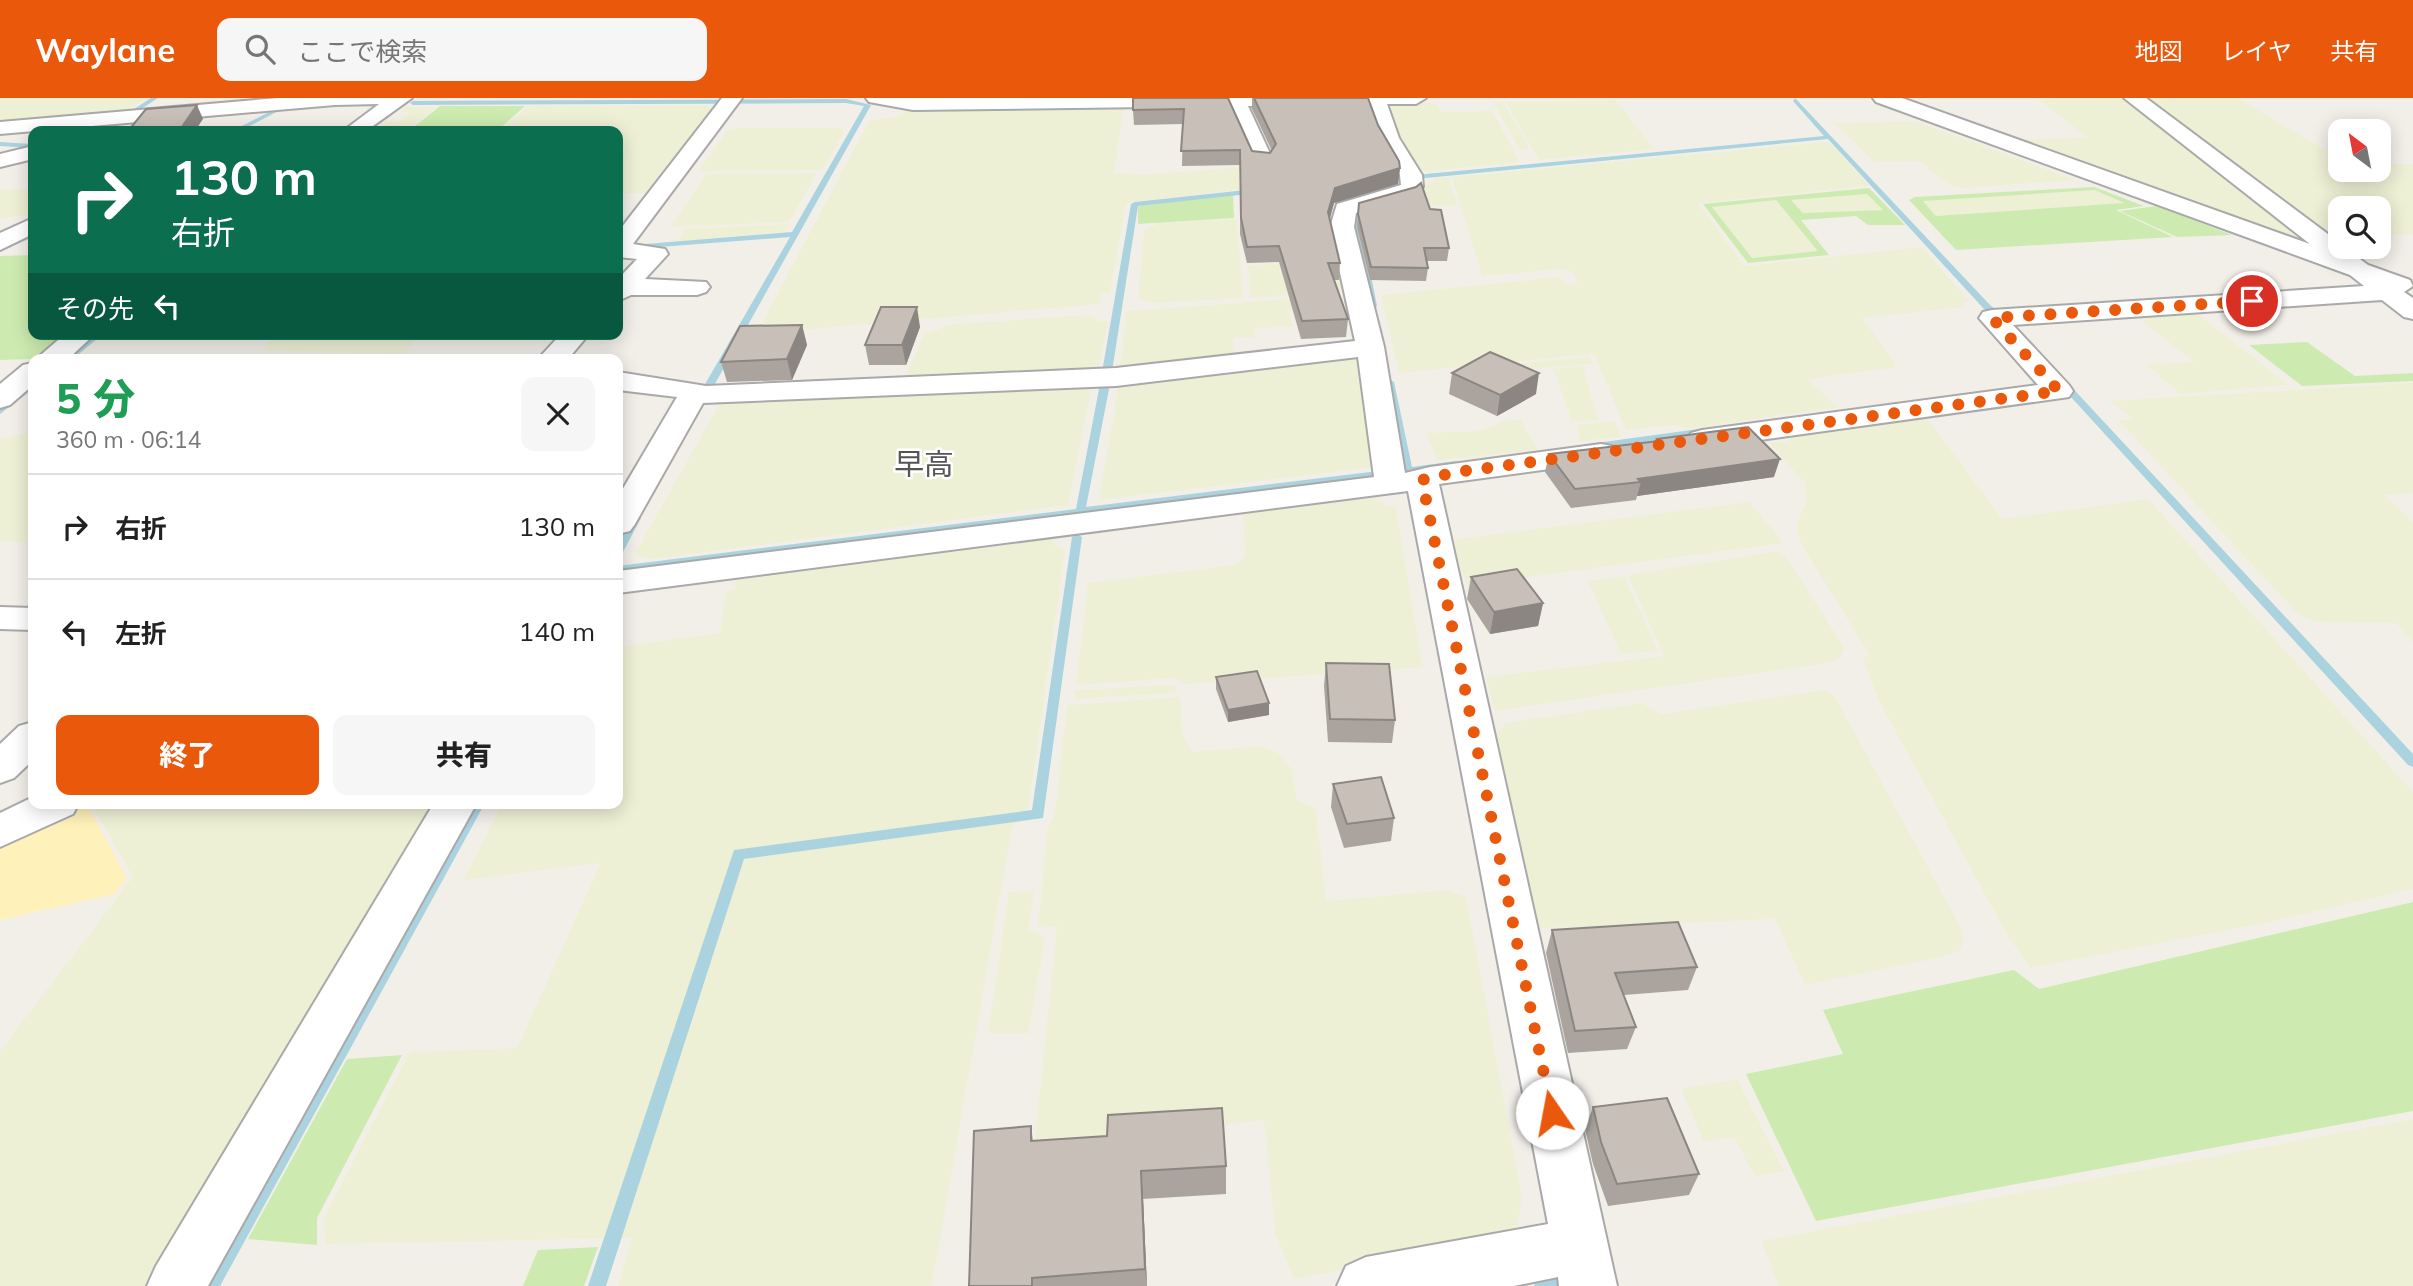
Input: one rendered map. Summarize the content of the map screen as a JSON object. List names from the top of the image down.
{
  "districts": ["早高"],
  "north": "top left",
  "page": {
    "header": "Waylane",
    "search": "ここで検索",
    "nav": ["地図", "レイヤ", "共有"],
    "turn": ["130 m", "右折"],
    "then": "その先",
    "heading": ["5 分", "360 m · 06:14"],
    "list": [
      {
        "name": "右折",
        "value": "130 m"
      },
      {
        "name": "左折",
        "value": "140 m"
      }
    ],
    "buttons": ["終了", "共有"]
  }
}
